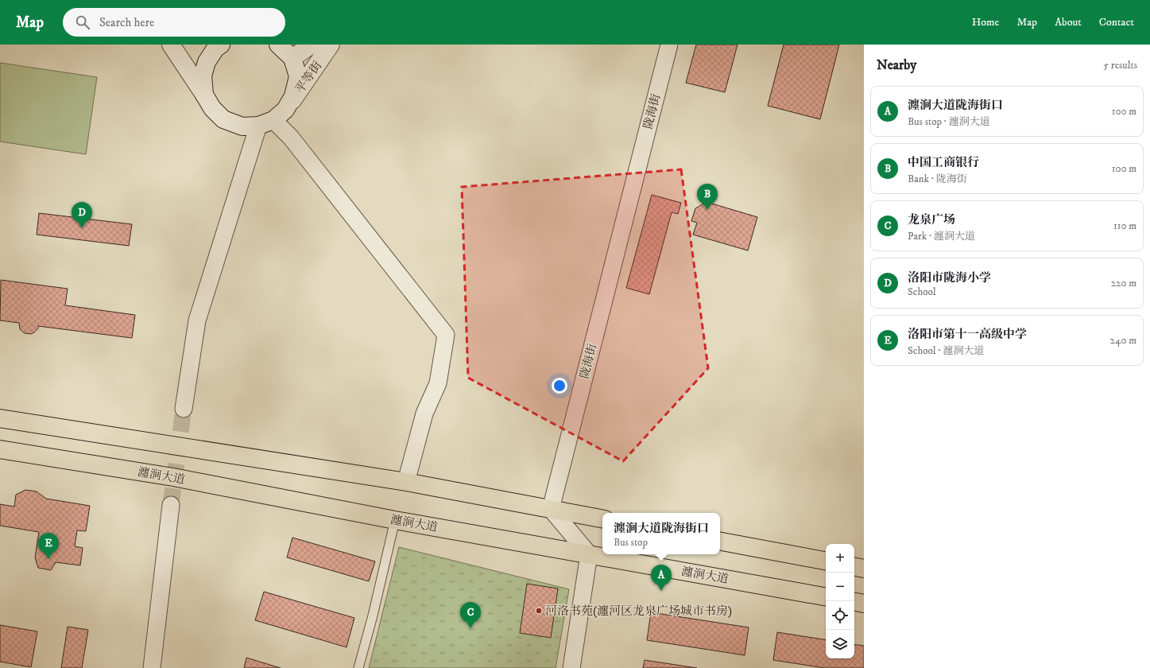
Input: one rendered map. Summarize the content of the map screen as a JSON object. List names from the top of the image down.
{
  "streets": {
    "main road": ["平等街", "瀍涧大道"],
    "street": ["陇海街"]
  },
  "places": ["河洛书苑(瀍河区龙泉广场城市书房)"],
  "page": {
    "header": "Map",
    "search": "Search here",
    "nav": [
      "Home",
      "Map",
      "About",
      "Contact"
    ],
    "heading": ["Nearby", "5 results"],
    "list": [
      {
        "mark": "A",
        "name": "瀍涧大道陇海街口",
        "note": "Bus stop · 瀍涧大道",
        "value": "100 m"
      },
      {
        "mark": "B",
        "name": "中国工商银行",
        "note": "Bank · 陇海街",
        "value": "100 m"
      },
      {
        "mark": "C",
        "name": "龙泉广场",
        "note": "Park · 瀍涧大道",
        "value": "110 m"
      },
      {
        "mark": "D",
        "name": "洛阳市陇海小学",
        "note": "School",
        "value": "220 m"
      },
      {
        "mark": "E",
        "name": "洛阳市第十一高级中学",
        "note": "School · 瀍涧大道",
        "value": "240 m"
      }
    ],
    "pins": [
      "B",
      "D",
      "E",
      "A",
      "C"
    ],
    "popup": ["瀍涧大道陇海街口", "Bus stop"],
    "map_buttons": ["+", "−"]
  }
}
